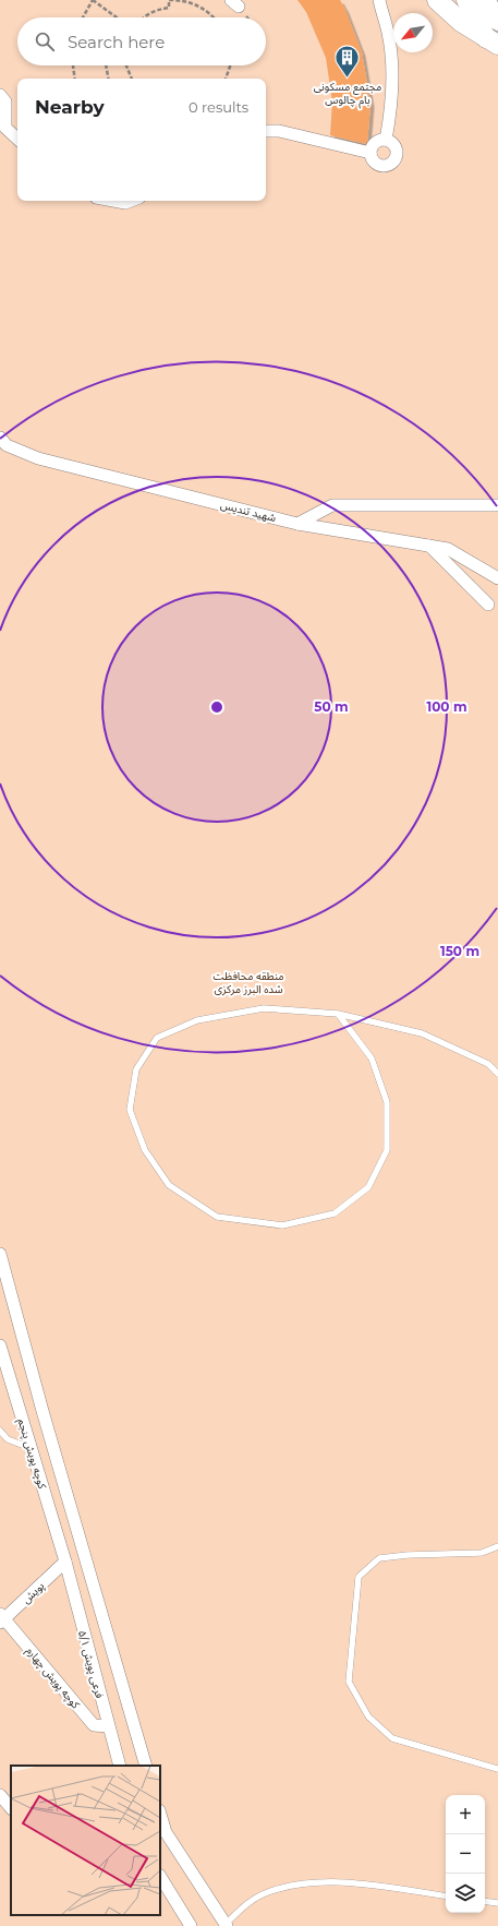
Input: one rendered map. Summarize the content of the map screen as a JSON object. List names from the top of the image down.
{
  "streets": {
    "street": [
      "شهید تندیس",
      "کوچه پویش پنجم",
      "پویش",
      "فرعی پویش ۵/۱",
      "کوچه پویش چهارم"
    ]
  },
  "crossings": [
    ["کوچه پویش پنجم", "پویش"],
    ["کوچه پویش پنجم", "فرعی پویش ۵/۱"],
    ["پویش", "فرعی پویش ۵/۱"],
    ["پویش", "کوچه پویش چهارم"],
    ["فرعی پویش ۵/۱", "کوچه پویش چهارم"]
  ],
  "parks": ["منطقه محافظت شده البرز مرکزی"],
  "places": {
    "building": ["مجتمع مسکونی بام چالوس"]
  },
  "north": "bottom left",
  "page": {
    "search": "Search here",
    "heading": ["Nearby", "0 results"],
    "map_buttons": ["+", "−"]
  },
  "rings": ["50 m", "100 m", "150 m"]
}
